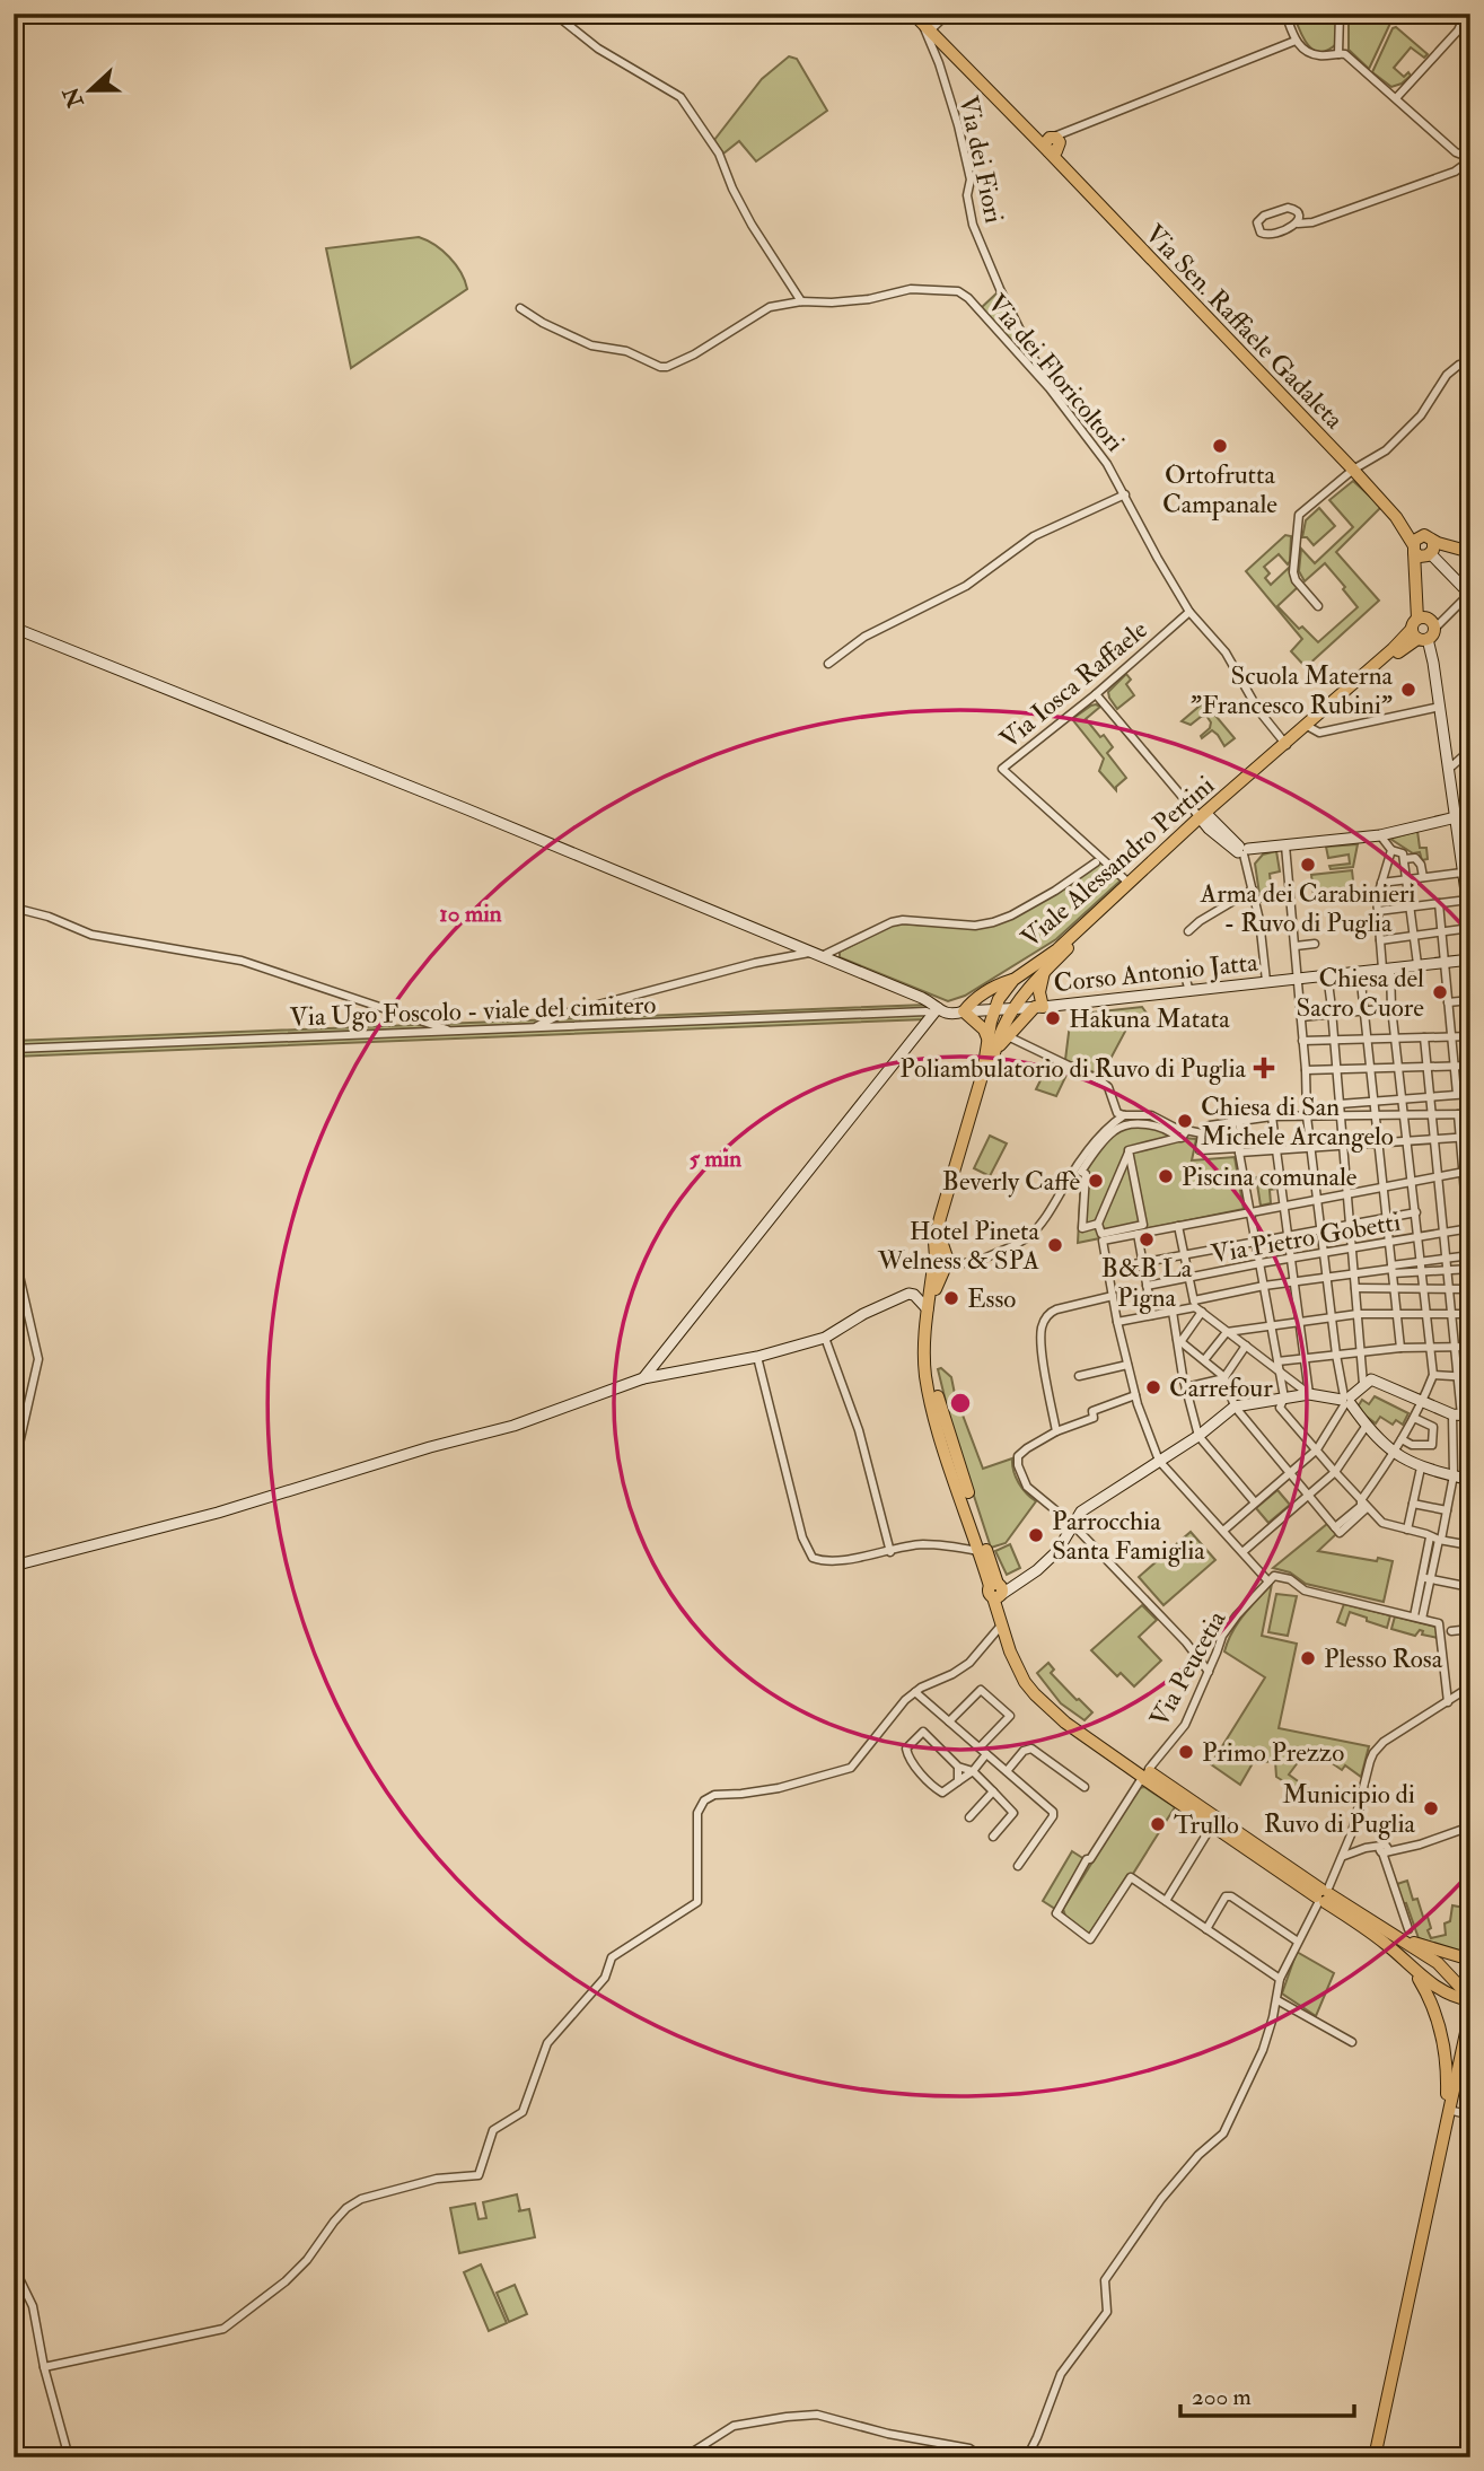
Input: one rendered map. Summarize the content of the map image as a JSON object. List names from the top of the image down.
{
  "streets": {
    "main road": ["Via Sen. Raffaele Gadaleta", "Viale Alessandro Pertini", "Corso Antonio Jatta"],
    "street": [
      "Via dei Fiori",
      "Via dei Floricoltori",
      "Via Iosca Raffaele",
      "Via Ugo Foscolo - viale del cimitero",
      "Via Pietro Gobetti",
      "Via Peucetia"
    ]
  },
  "crossings": [
    ["Via dei Fiori", "Via Sen. Raffaele Gadaleta"],
    ["Via dei Fiori", "Via dei Floricoltori"],
    ["Via dei Floricoltori", "Via Iosca Raffaele"],
    ["Via dei Floricoltori", "Viale Alessandro Pertini"],
    ["Via Iosca Raffaele", "Viale Alessandro Pertini"],
    ["Viale Alessandro Pertini", "Via Peucetia"]
  ],
  "places": {
    "other": [
      "Ortofrutta Campanale",
      "Scuola Materna \"Francesco Rubini\"",
      "Arma dei Carabinieri - Ruvo di Puglia",
      "Chiesa del Sacro Cuore",
      "Hakuna Matata",
      "Chiesa di San Michele Arcangelo",
      "Piscina comunale",
      "Beverly Caffè",
      "B&B La Pigna",
      "Hotel Pineta Welness & SPA",
      "Esso",
      "Carrefour",
      "Parrocchia Santa Famiglia",
      "Plesso Rosa",
      "Primo Prezzo",
      "Municipio di Ruvo di Puglia",
      "Trullo"
    ],
    "health": ["Poliambulatorio di Ruvo di Puglia"]
  },
  "scale_bar": "200 m",
  "north": "left",
  "rings": ["10 min", "5 min"]
}
